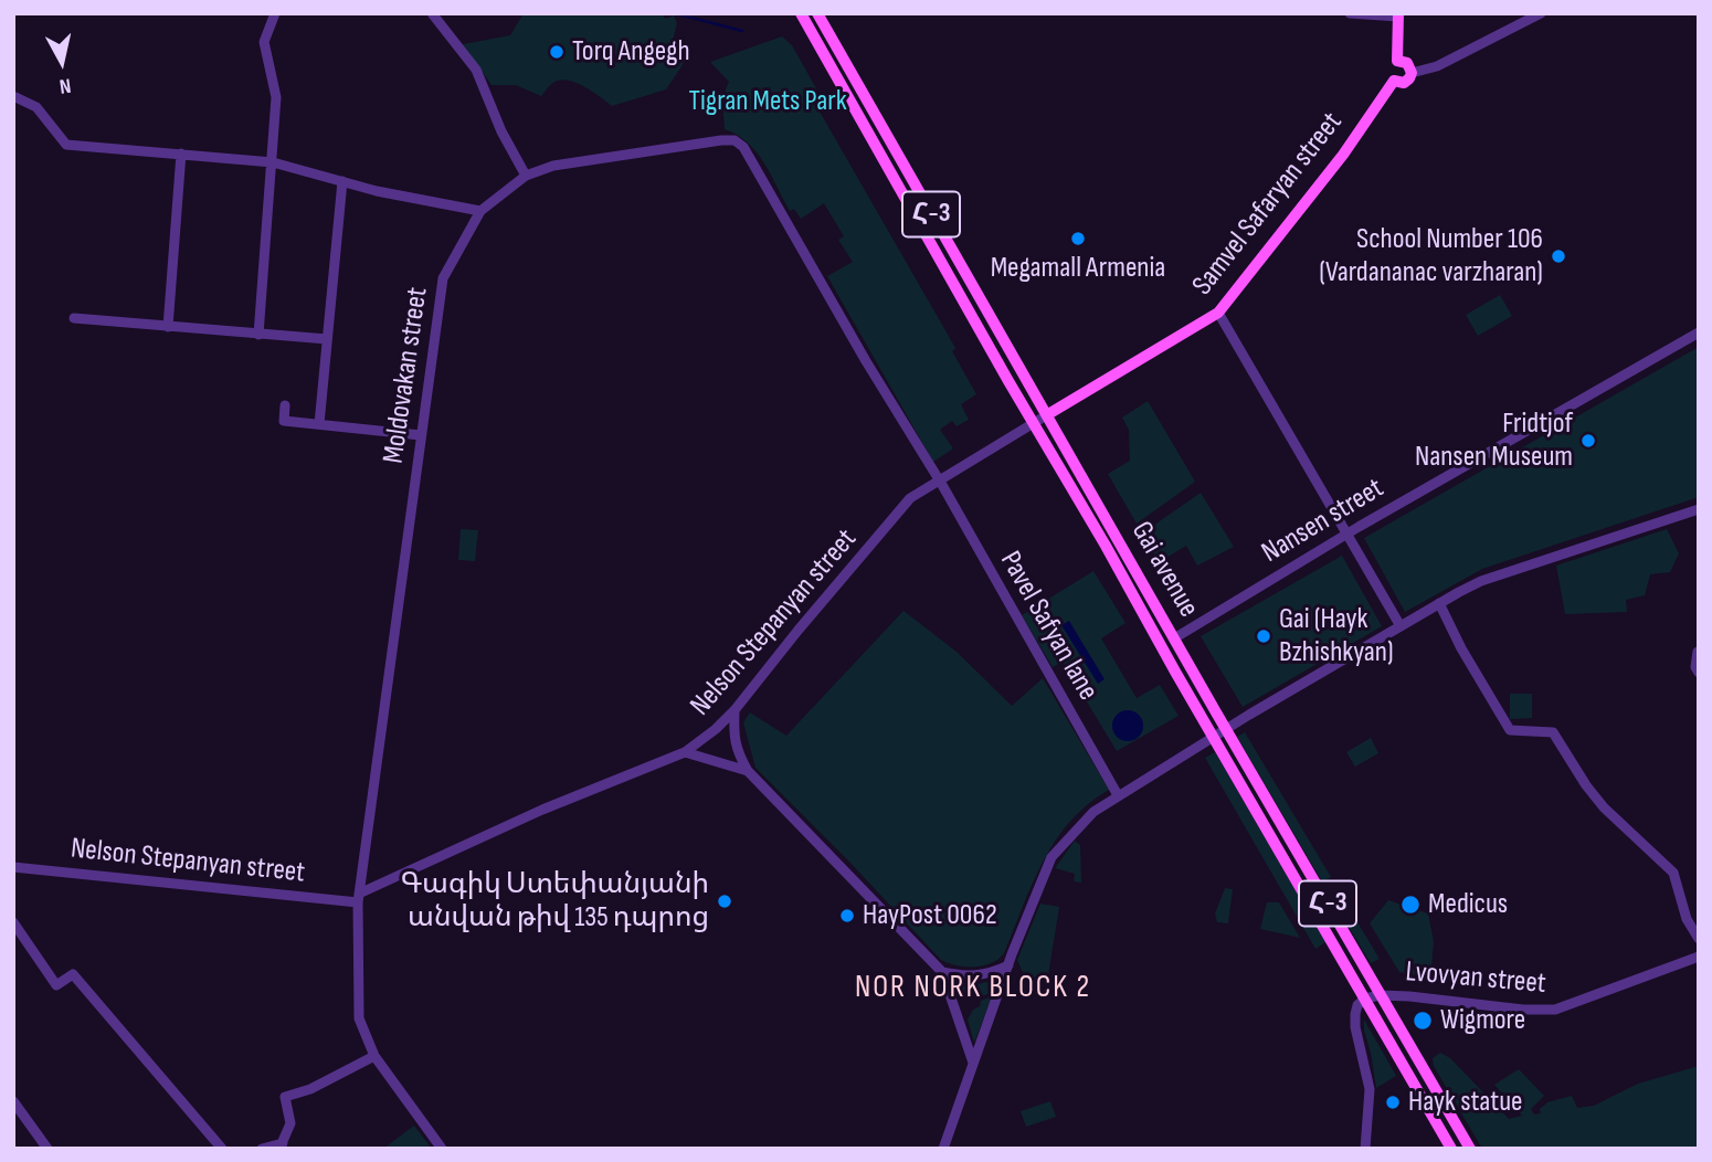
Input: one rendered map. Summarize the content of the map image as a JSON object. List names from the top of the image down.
{
  "streets": {
    "main road": ["Samvel Safaryan street", "Հ-3", "Gai avenue"],
    "street": [
      "Moldovakan street",
      "Nansen street",
      "Nelson Stepanyan street",
      "Pavel Safyan lane",
      "Lvovyan street"
    ]
  },
  "crossings": [
    ["Samvel Safaryan street", "Gai avenue"],
    ["Samvel Safaryan street", "Nelson Stepanyan street"],
    ["Moldovakan street", "Nelson Stepanyan street"],
    ["Moldovakan street", "Pavel Safyan lane"],
    ["Nansen street", "Gai avenue"],
    ["Gai avenue", "Nelson Stepanyan street"],
    ["Gai avenue", "Lvovyan street"],
    ["Nelson Stepanyan street", "Pavel Safyan lane"]
  ],
  "districts": ["NOR NORK BLOCK 2"],
  "parks": ["Tigran Mets Park"],
  "places": [
    "Torq Angegh",
    "Megamall Armenia",
    "School Number 106 (Vardananac varzharan)",
    "Fridtjof Nansen Museum",
    "Gai (Hayk Bzhishkyan)",
    "Գագիկ Ստեփանյանի անվան թիվ 135 դպրոց",
    "Medicus",
    "HayPost 0062",
    "Wigmore",
    "Hayk statue"
  ],
  "north": "bottom"
}
